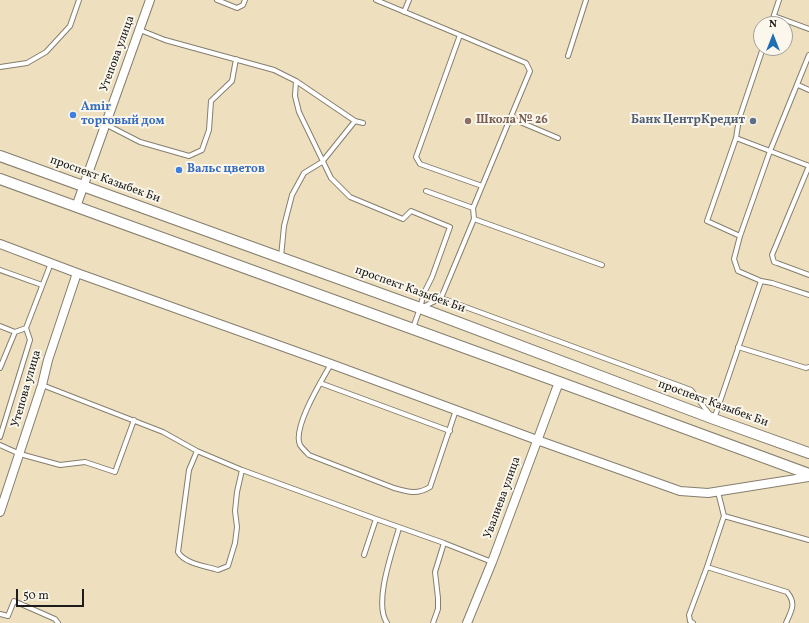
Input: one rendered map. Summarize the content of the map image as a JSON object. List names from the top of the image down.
{
  "streets": {
    "street": ["Утепова улица", "проспект Казыбек Би", "Увалиева улица"]
  },
  "crossings": [
    ["Утепова улица", "проспект Казыбек Би"]
  ],
  "places": [
    "Amir торговый дом",
    "Школа № 26",
    "Банк ЦентрКредит",
    "Вальс цветов"
  ],
  "scale_bar": "50 m",
  "north": "top"
}
